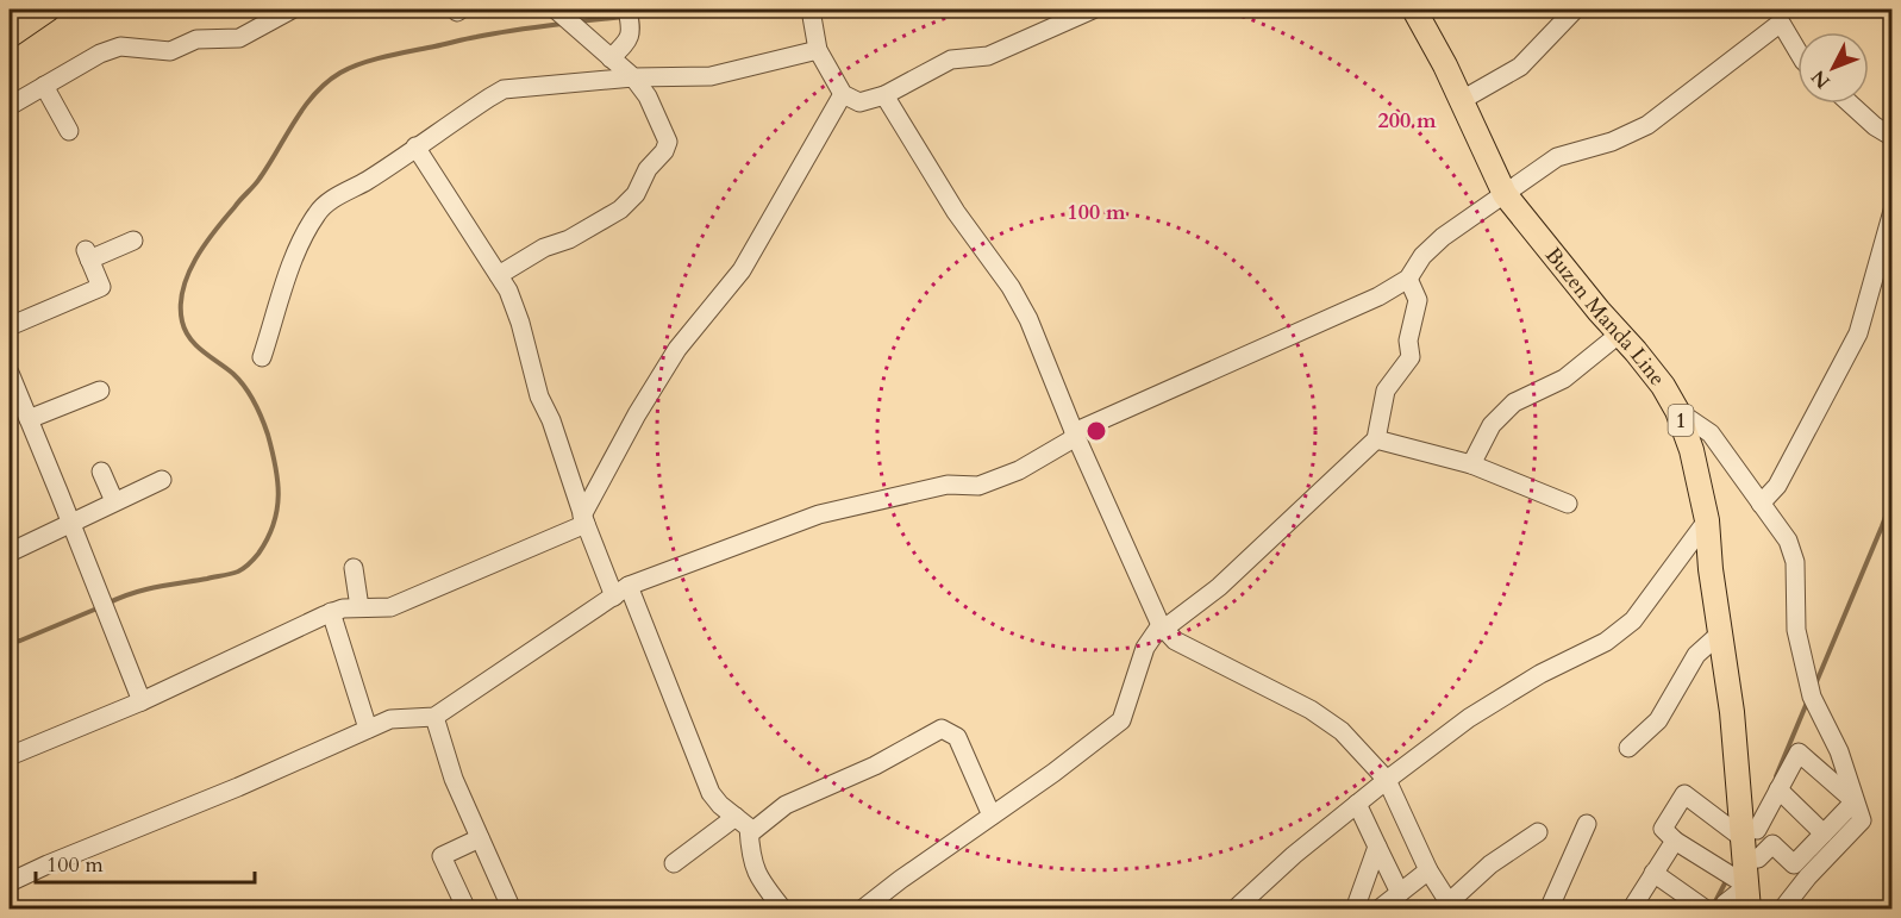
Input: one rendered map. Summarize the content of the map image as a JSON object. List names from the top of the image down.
{
  "streets": {
    "main road": ["Buzen Manda Line", "1"]
  },
  "scale_bar": "100 m",
  "north": "bottom left",
  "rings": ["200 m", "100 m"]
}
